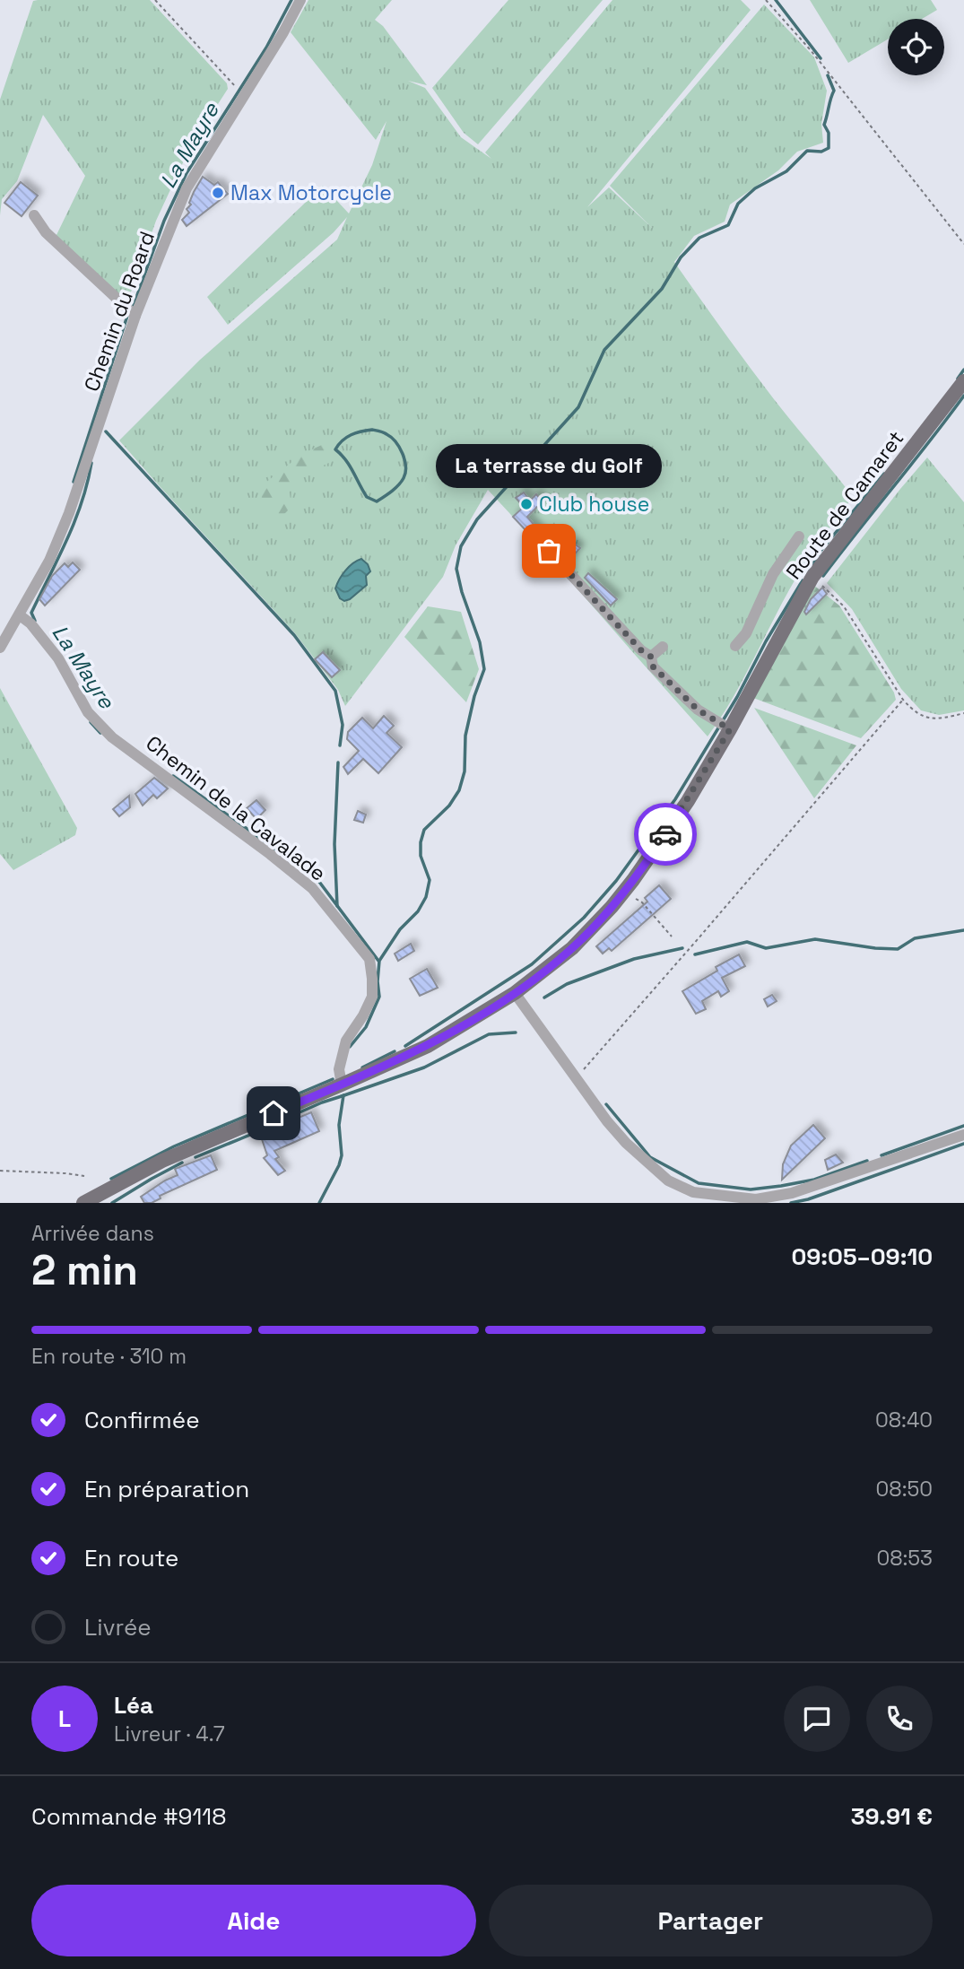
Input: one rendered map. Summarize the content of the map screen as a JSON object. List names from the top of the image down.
{
  "streets": {
    "main road": ["Route de Camaret"],
    "street": ["Chemin du Roard", "Chemin de la Cavalade"]
  },
  "crossings": [
    ["Chemin du Roard", "Chemin de la Cavalade"],
    ["Route de Camaret", "Chemin de la Cavalade"]
  ],
  "water": ["La Mayre"],
  "places": ["Max Motorcycle", "Club house", "La terrasse du Golf"],
  "page": {
    "bubble": "La terrasse du Golf",
    "heading": ["2 min", "Arrivée dans", "09:05–09:10"],
    "panel": [
      "Léa",
      "Livreur · 4.7",
      "Commande #9118",
      "39.91 €"
    ],
    "bar": "En route · 310 m",
    "list": [
      ["Confirmée", "08:40"],
      ["En préparation", "08:50"],
      ["En route", "08:53"],
      "Livrée"
    ],
    "round": "L",
    "buttons": ["Aide", "Partager"]
  }
}
